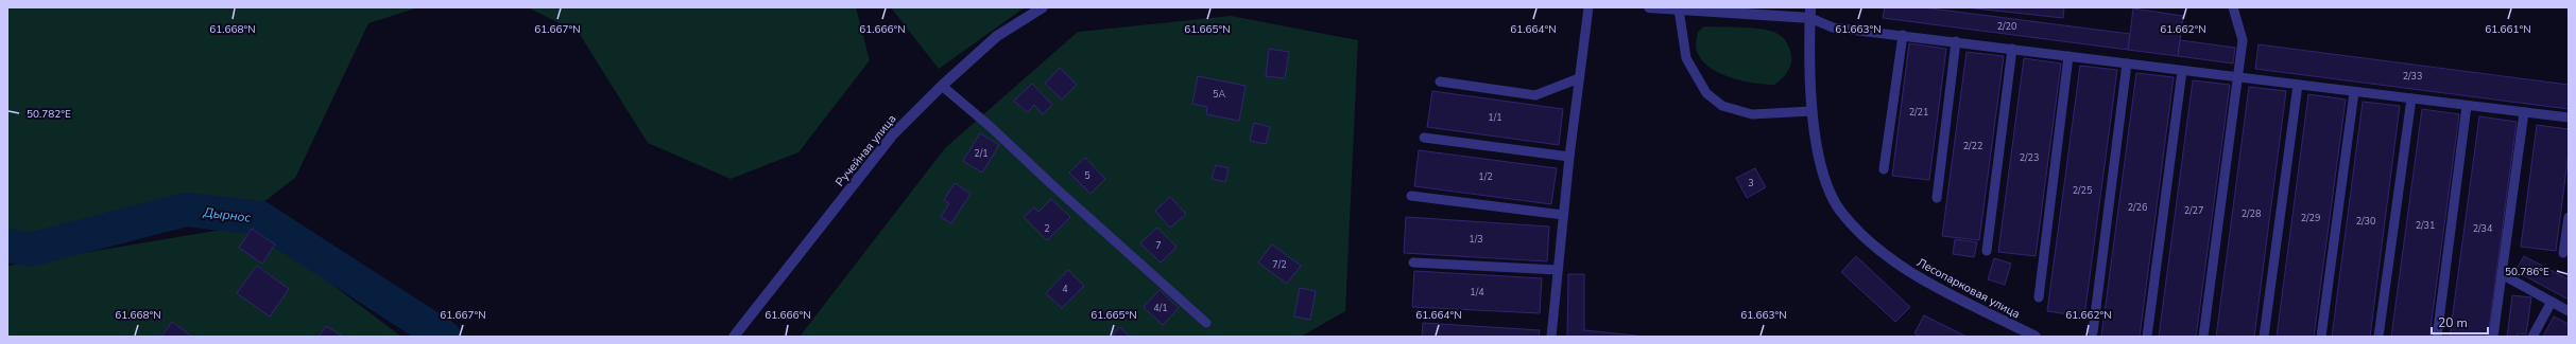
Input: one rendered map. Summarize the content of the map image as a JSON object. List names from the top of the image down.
{
  "streets": {
    "street": ["Ручейная улица", "Лесопарковая улица"]
  },
  "water": ["Дырнос"],
  "house_numbers": [
    "2/20",
    "2/33",
    "5А",
    "2/21",
    "1/1",
    "2/22",
    "2/1",
    "2/23",
    "5",
    "1/2",
    "3",
    "2/25",
    "2/26",
    "2/27",
    "2/28",
    "2/29",
    "2/30",
    "2/31",
    "2",
    "2/34",
    "1/3",
    "7",
    "7/2",
    "4",
    "1/4",
    "4/1"
  ],
  "scale_bar": "20 m",
  "coordinates": [
    "61.668°N",
    "61.667°N",
    "61.666°N",
    "61.665°N",
    "61.664°N",
    "61.663°N",
    "61.662°N",
    "61.661°N",
    "50.782°E",
    "50.786°E"
  ]
}
